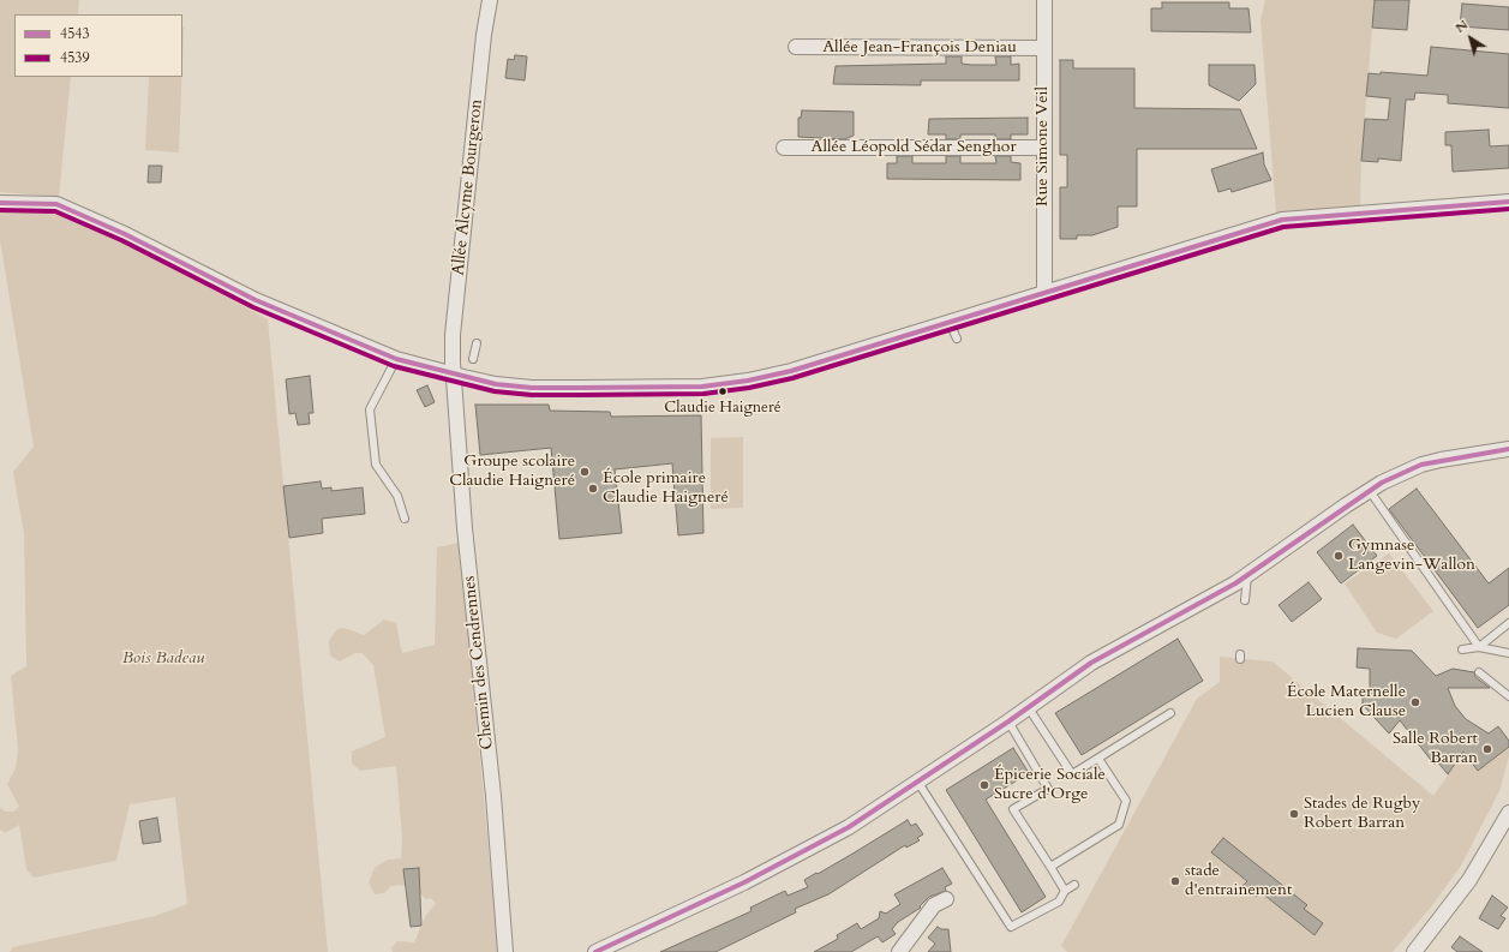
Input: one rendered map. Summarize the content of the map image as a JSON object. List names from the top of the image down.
{
  "streets": {
    "street": [
      "Allée Jean-François Deniau",
      "Rue Simone Veil",
      "Allée Léopold Sédar Senghor",
      "Allée Alcyme Bourgeron",
      "Chemin des Cendrennes"
    ]
  },
  "crossings": [
    ["Allée Jean-François Deniau", "Rue Simone Veil"],
    ["Rue Simone Veil", "Allée Léopold Sédar Senghor"],
    ["Allée Alcyme Bourgeron", "Chemin des Cendrennes"]
  ],
  "parks": ["Bois Badeau"],
  "places": [
    "Claudie Haigneré",
    "Groupe scolaire Claudie Haigneré",
    "École primaire Claudie Haigneré",
    "Gymnase Langevin-Wallon",
    "École Maternelle Lucien Clause",
    "Salle Robert Barran",
    "Épicerie Sociale Sucre d'Orge",
    "Stades de Rugby Robert Barran",
    "stade d'entrainement"
  ],
  "lines": ["transit line 4543", "transit line 4539"],
  "legend": ["4543", "4539"],
  "north": "top left"
}
